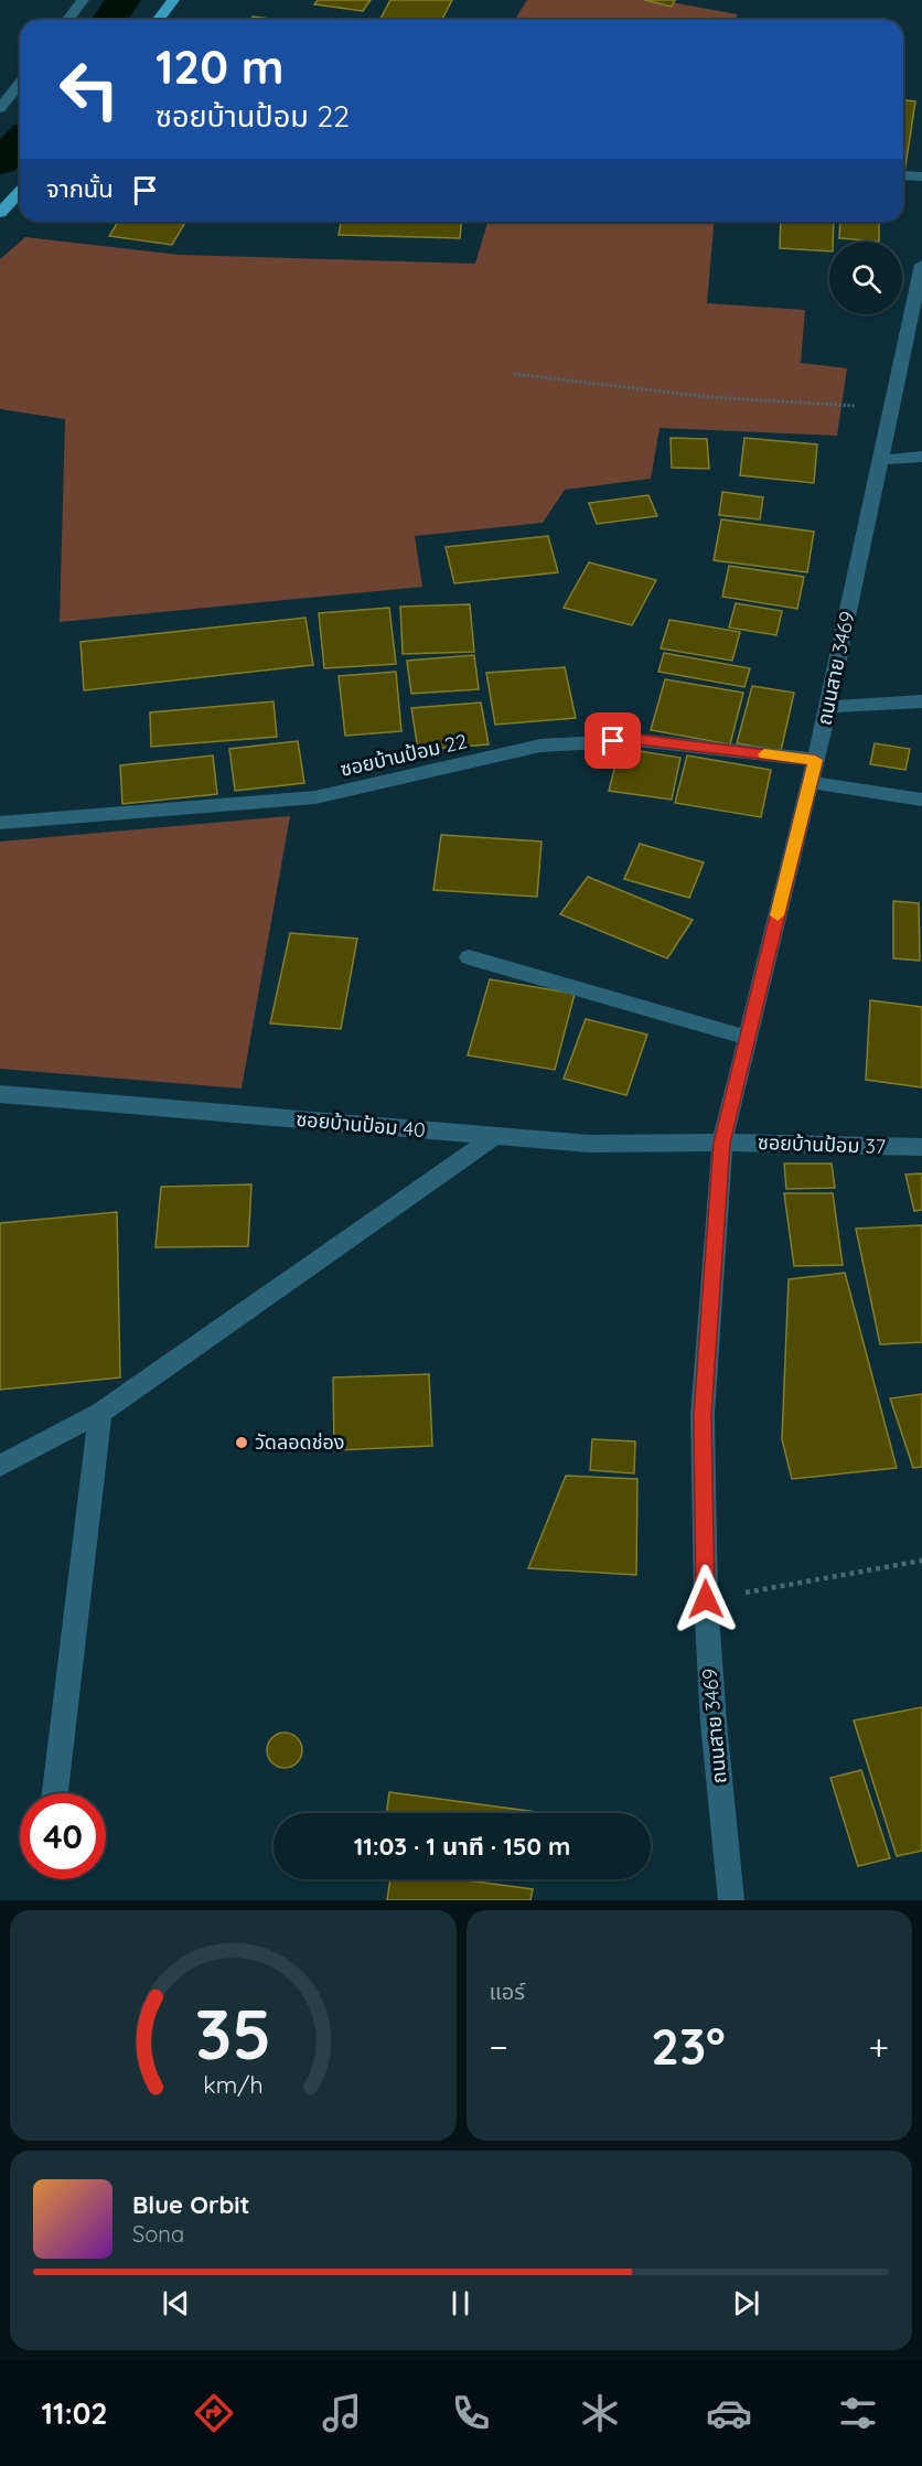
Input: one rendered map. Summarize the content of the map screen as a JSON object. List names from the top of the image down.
{
  "streets": {
    "street": [
      "ถนนสาย 3469",
      "ซอยบ้านป้อม 22",
      "ซอยบ้านป้อม 40",
      "ซอยบ้านป้อม 37"
    ]
  },
  "crossings": [
    ["ถนนสาย 3469", "ซอยบ้านป้อม 22"],
    ["ถนนสาย 3469", "ซอยบ้านป้อม 40"],
    ["ถนนสาย 3469", "ซอยบ้านป้อม 37"],
    ["ซอยบ้านป้อม 40", "ซอยบ้านป้อม 37"]
  ],
  "places": ["วัดลอดช่อง"],
  "page": {
    "turn": ["120 m", "ซอยบ้านป้อม 22"],
    "then": "จากนั้น",
    "limit": "40",
    "trip": "11:03 · 1 นาที · 150 m",
    "tile": "แอร์",
    "heat": ["−", "23°", "+"],
    "song": ["Blue Orbit", "Sona"],
    "tabs": "11:02",
    "gauge": ["35", "km/h"]
  }
}
